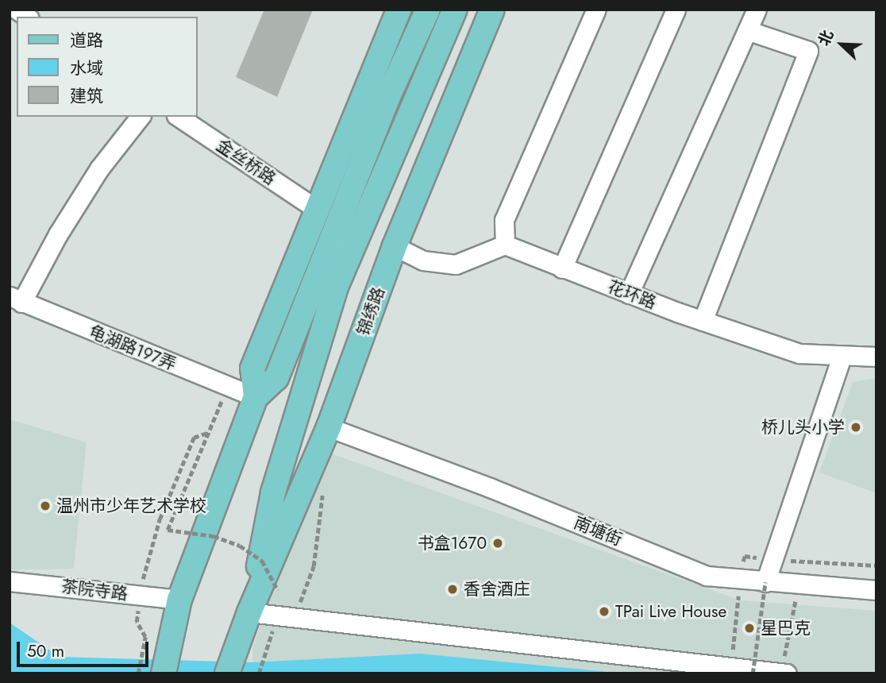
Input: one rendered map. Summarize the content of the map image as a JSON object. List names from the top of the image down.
{
  "streets": {
    "main road": ["锦绣路"],
    "street": [
      "金丝桥路",
      "花环路",
      "龟湖路197弄",
      "南塘街",
      "茶院寺路"
    ]
  },
  "crossings": [
    ["锦绣路", "南塘街"]
  ],
  "places": [
    "桥儿头小学",
    "温州市少年艺术学校",
    "书盒1670",
    "香舍酒庄",
    "TPai Live House",
    "星巴克"
  ],
  "legend": ["道路", "水域", "建筑"],
  "scale_bar": "50 m",
  "north": "top left"
}
